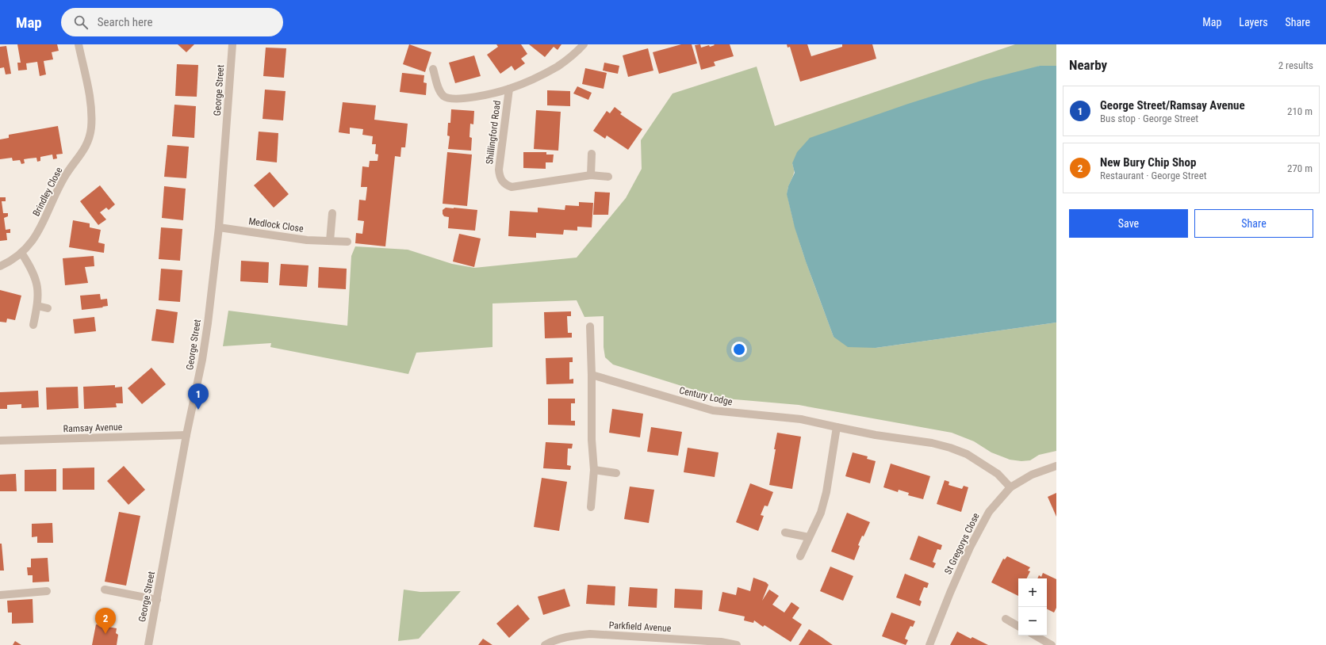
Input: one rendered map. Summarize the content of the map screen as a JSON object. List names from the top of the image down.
{
  "streets": {
    "street": [
      "George Street",
      "Shillingford Road",
      "Brindley Close",
      "Medlock Close",
      "Century Lodge",
      "Ramsay Avenue",
      "St Gregorys Close",
      "Parkfield Avenue"
    ]
  },
  "crossings": [
    ["George Street", "Medlock Close"],
    ["George Street", "Ramsay Avenue"],
    ["Century Lodge", "St Gregorys Close"]
  ],
  "page": {
    "header": "Map",
    "search": "Search here",
    "nav": ["Map", "Layers", "Share"],
    "heading": ["Nearby", "2 results"],
    "list": [
      {
        "mark": "1",
        "name": "George Street/Ramsay Avenue",
        "note": "Bus stop · George Street",
        "value": "210 m"
      },
      {
        "mark": "2",
        "name": "New Bury Chip Shop",
        "note": "Restaurant · George Street",
        "value": "270 m"
      }
    ],
    "buttons": ["Save", "Share"],
    "pins": ["1", "2"],
    "map_buttons": ["+", "−"]
  }
}
